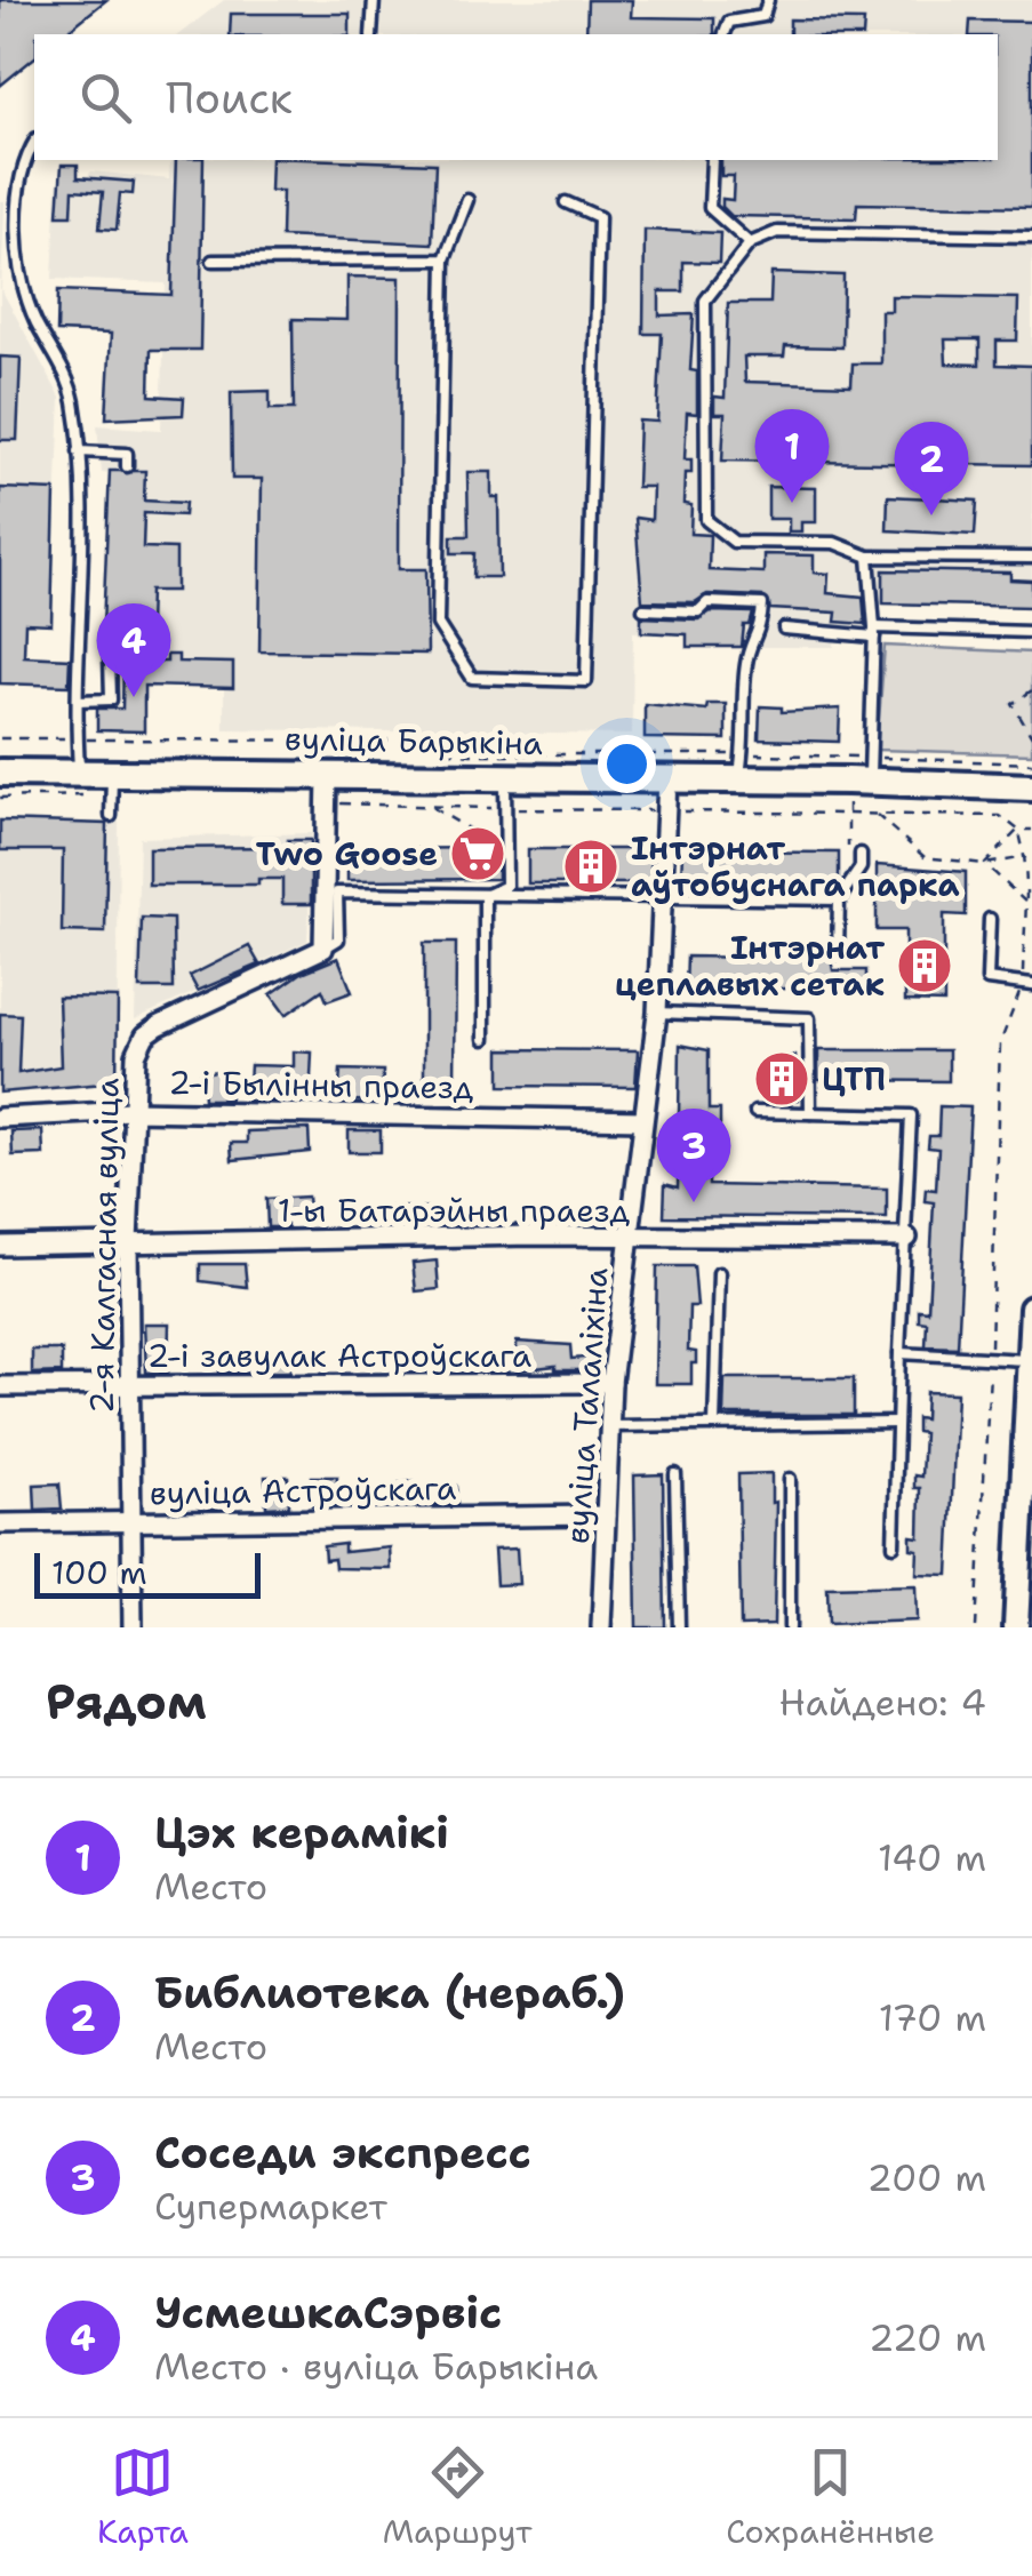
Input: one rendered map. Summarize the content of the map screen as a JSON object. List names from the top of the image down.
{
  "streets": {
    "main road": ["вуліца Барыкіна"],
    "street": [
      "2-і Былінны праезд",
      "1-ы Батарэйны праезд",
      "2-я Калгасная вуліца",
      "2-і завулак Астроўскага",
      "вуліца Талаліхіна",
      "вуліца Астроўскага"
    ]
  },
  "crossings": [
    ["вуліца Барыкіна", "вуліца Талаліхіна"],
    ["2-і Былінны праезд", "2-я Калгасная вуліца"],
    ["2-і Былінны праезд", "вуліца Талаліхіна"],
    ["1-ы Батарэйны праезд", "2-я Калгасная вуліца"],
    ["1-ы Батарэйны праезд", "вуліца Талаліхіна"],
    ["2-я Калгасная вуліца", "2-і завулак Астроўскага"],
    ["2-я Калгасная вуліца", "вуліца Астроўскага"],
    ["2-і завулак Астроўскага", "вуліца Талаліхіна"],
    ["вуліца Талаліхіна", "вуліца Астроўскага"]
  ],
  "places": {
    "supermarket": ["Two Goose"],
    "building": ["Інтэрнат аўтобуснага парка", "Інтэрнат цеплавых сетак", "ЦТП"]
  },
  "scale_bar": "100 m",
  "page": {
    "search": "Поиск",
    "pins": [
      "1",
      "2",
      "4",
      "3"
    ],
    "scale": "100 m",
    "heading": ["Рядом", "Найдено: 4"],
    "list": [
      {
        "mark": "1",
        "name": "Цэх керамікі",
        "note": "Место",
        "value": "140 m"
      },
      {
        "mark": "2",
        "name": "Библиотека (нераб.)",
        "note": "Место",
        "value": "170 m"
      },
      {
        "mark": "3",
        "name": "Соседи экспресс",
        "note": "Супермаркет",
        "value": "200 m"
      },
      {
        "mark": "4",
        "name": "УсмешкаСэрвіс",
        "note": "Место · вуліца Барыкіна",
        "value": "220 m"
      }
    ],
    "nav": ["Карта", "Маршрут", "Сохранённые"]
  }
}
